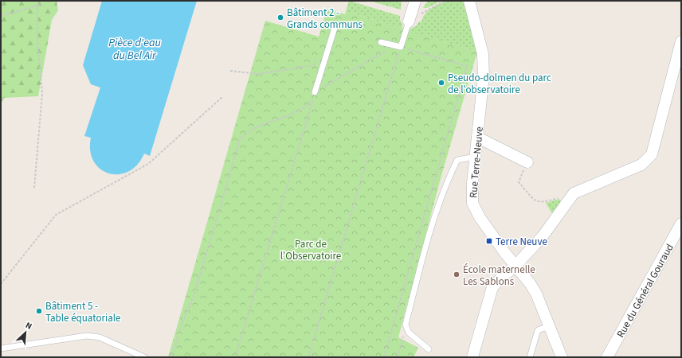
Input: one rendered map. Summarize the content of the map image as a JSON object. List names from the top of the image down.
{
  "streets": {
    "street": ["Rue Terre-Neuve", "Rue du Général Gouraud"]
  },
  "water": ["Pièce d'eau du Bel Air"],
  "parks": ["Parc de l'Observatoire"],
  "places": {
    "other": [
      "Bâtiment 2 - Grands communs",
      "Pseudo-dolmen du parc de l'observatoire",
      "École maternelle Les Sablons",
      "Bâtiment 5 - Table équatoriale"
    ],
    "transit": ["Terre Neuve"]
  },
  "north": "top right"
}
